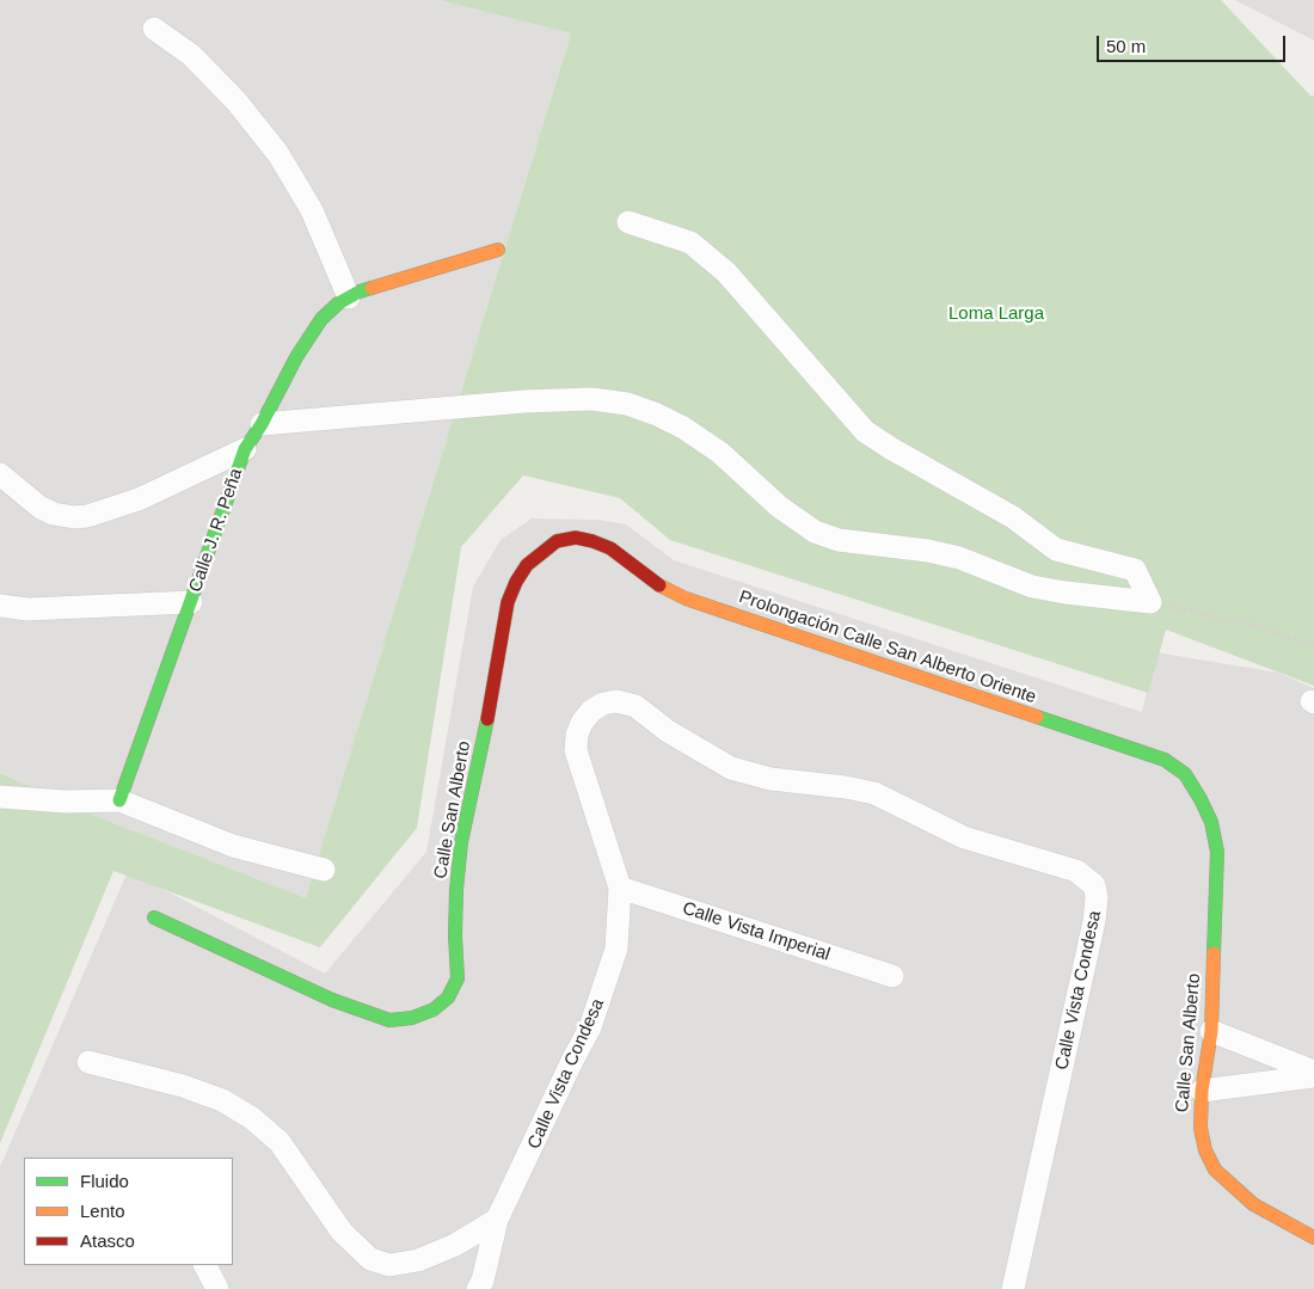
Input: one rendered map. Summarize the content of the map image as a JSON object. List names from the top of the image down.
{
  "streets": {
    "street": [
      "Calle J. R. Peña",
      "Prolongación Calle San Alberto Oriente",
      "Calle San Alberto",
      "Calle Vista Imperial",
      "Calle Vista Condesa"
    ]
  },
  "crossings": [
    ["Prolongación Calle San Alberto Oriente", "Calle San Alberto"],
    ["Calle Vista Imperial", "Calle Vista Condesa"]
  ],
  "parks": ["Loma Larga"],
  "legend": ["Fluido", "Lento", "Atasco"],
  "scale_bar": "50 m"
}
